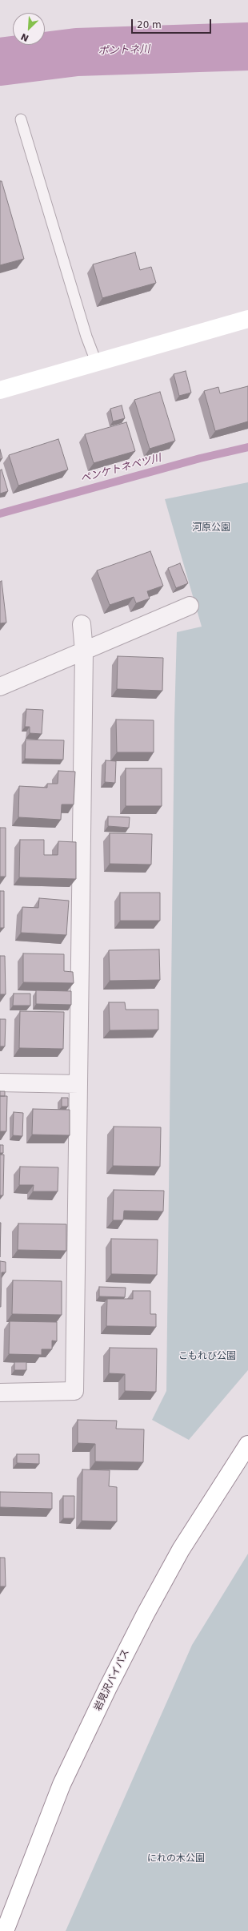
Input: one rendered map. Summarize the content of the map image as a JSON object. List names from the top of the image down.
{
  "streets": {
    "main road": ["岩見沢バイパス"]
  },
  "water": ["ポントネ川", "ペンケトネベツ川"],
  "parks": ["河原公園", "こもれび公園", "にれの木公園"],
  "scale_bar": "20 m",
  "north": "bottom left"
}
